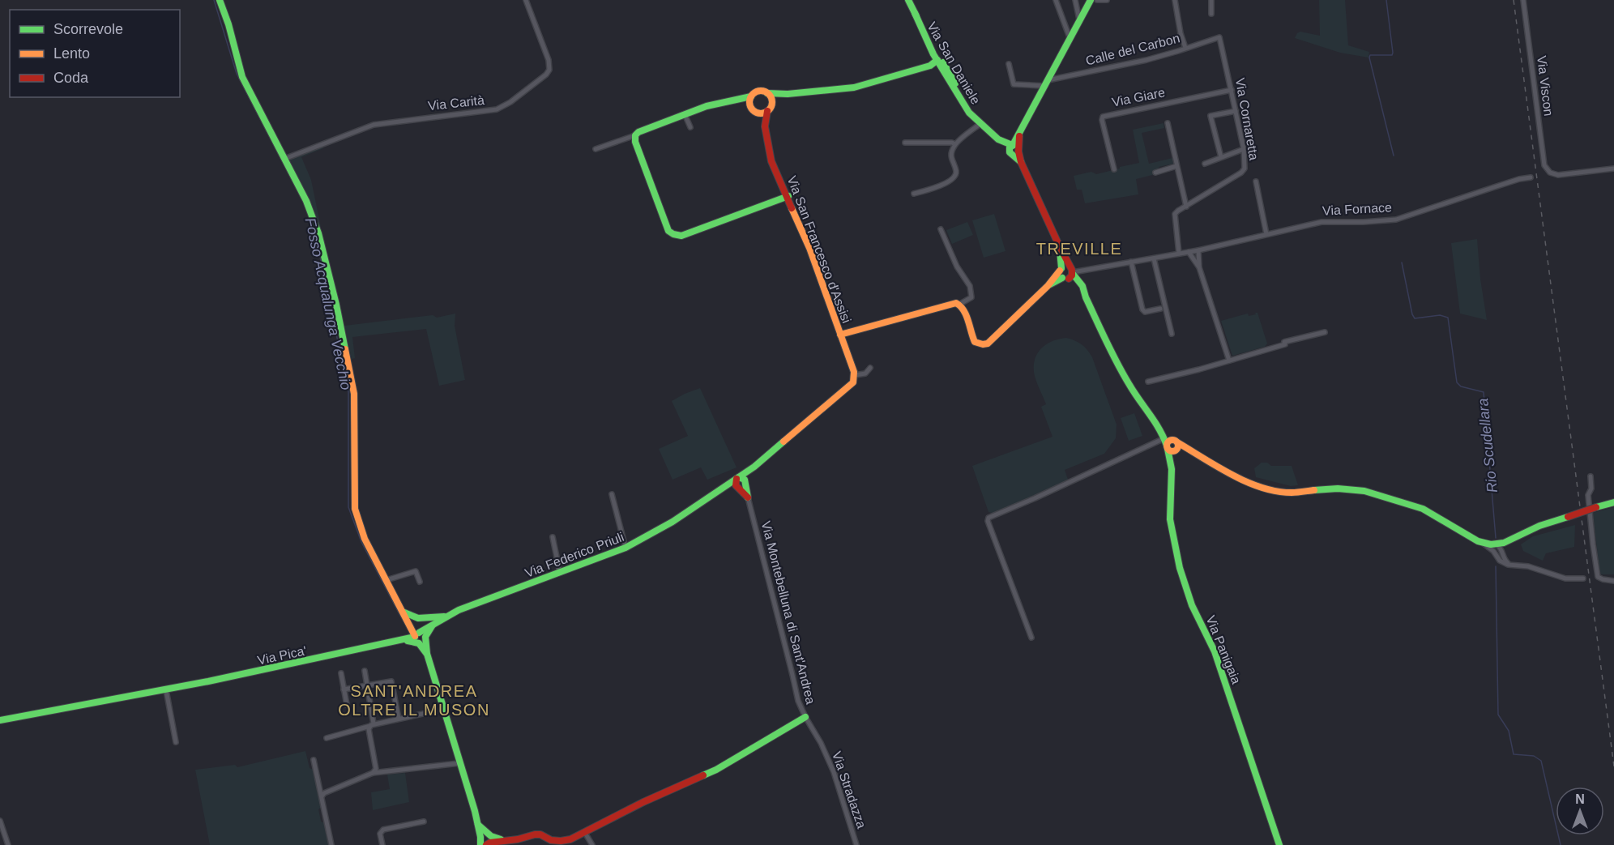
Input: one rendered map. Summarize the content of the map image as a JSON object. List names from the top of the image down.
{
  "streets": {
    "street": [
      "Calle del Carbon",
      "Via San Daniele",
      "Via Viscon",
      "Via Giare",
      "Via Carità",
      "Via Cornaretta",
      "Via Fornace",
      "Via San Francesco d'Assisi",
      "Via Federico Priuli",
      "Via Montebelluna di Sant'Andrea",
      "Via Panigaia",
      "Via Pica'",
      "Via Stradazza"
    ]
  },
  "crossings": [
    ["Calle del Carbon", "Via Cornaretta"],
    ["Via Giare", "Via Cornaretta"],
    ["Via Cornaretta", "Via Fornace"],
    ["Via Federico Priuli", "Via Pica'"],
    ["Via Montebelluna di Sant'Andrea", "Via Stradazza"]
  ],
  "districts": ["TREVILLE", "SANT'ANDREA OLTRE IL MUSON"],
  "water": ["Fosso Acqualunga Vecchio", "Rio Scudellara"],
  "legend": ["Scorrevole", "Lento", "Coda"],
  "north": "top"
}
